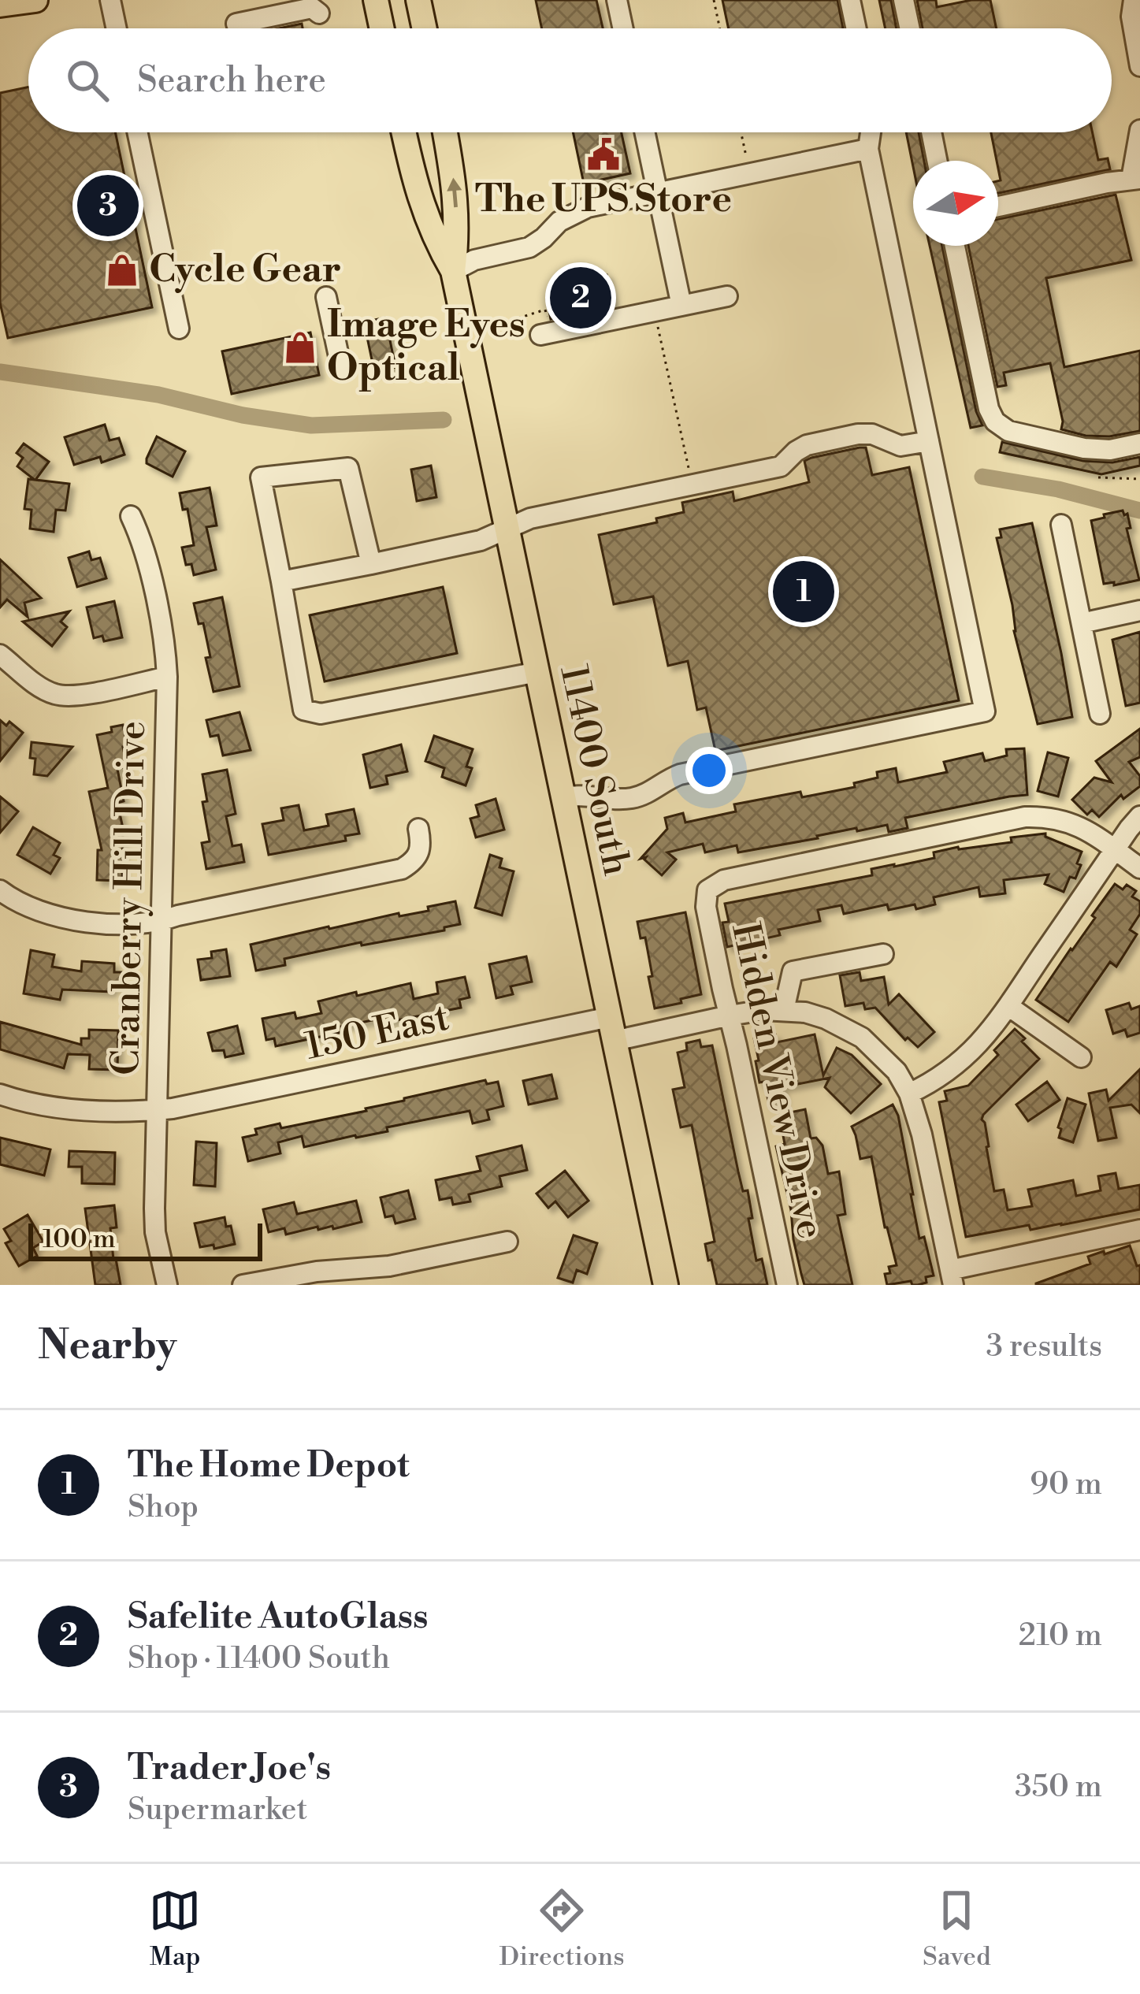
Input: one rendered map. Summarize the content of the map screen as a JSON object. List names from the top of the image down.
{
  "streets": {
    "main road": ["11400 South"],
    "street": ["Cranberry Hill Drive", "150 East", "Hidden View Drive"]
  },
  "crossings": [
    ["11400 South", "150 East"],
    ["Cranberry Hill Drive", "150 East"],
    ["150 East", "Hidden View Drive"]
  ],
  "places": {
    "public building": ["The UPS Store"],
    "shop": ["Cycle Gear", "Image Eyes Optical"]
  },
  "scale_bar": "100 m",
  "north": "right",
  "page": {
    "search": "Search here",
    "pins": ["3", "2", "1"],
    "scale": "100 m",
    "heading": ["Nearby", "3 results"],
    "list": [
      {
        "mark": "1",
        "name": "The Home Depot",
        "note": "Shop",
        "value": "90 m"
      },
      {
        "mark": "2",
        "name": "Safelite AutoGlass",
        "note": "Shop · 11400 South",
        "value": "210 m"
      },
      {
        "mark": "3",
        "name": "Trader Joe's",
        "note": "Supermarket",
        "value": "350 m"
      }
    ],
    "nav": ["Map", "Directions", "Saved"]
  }
}
